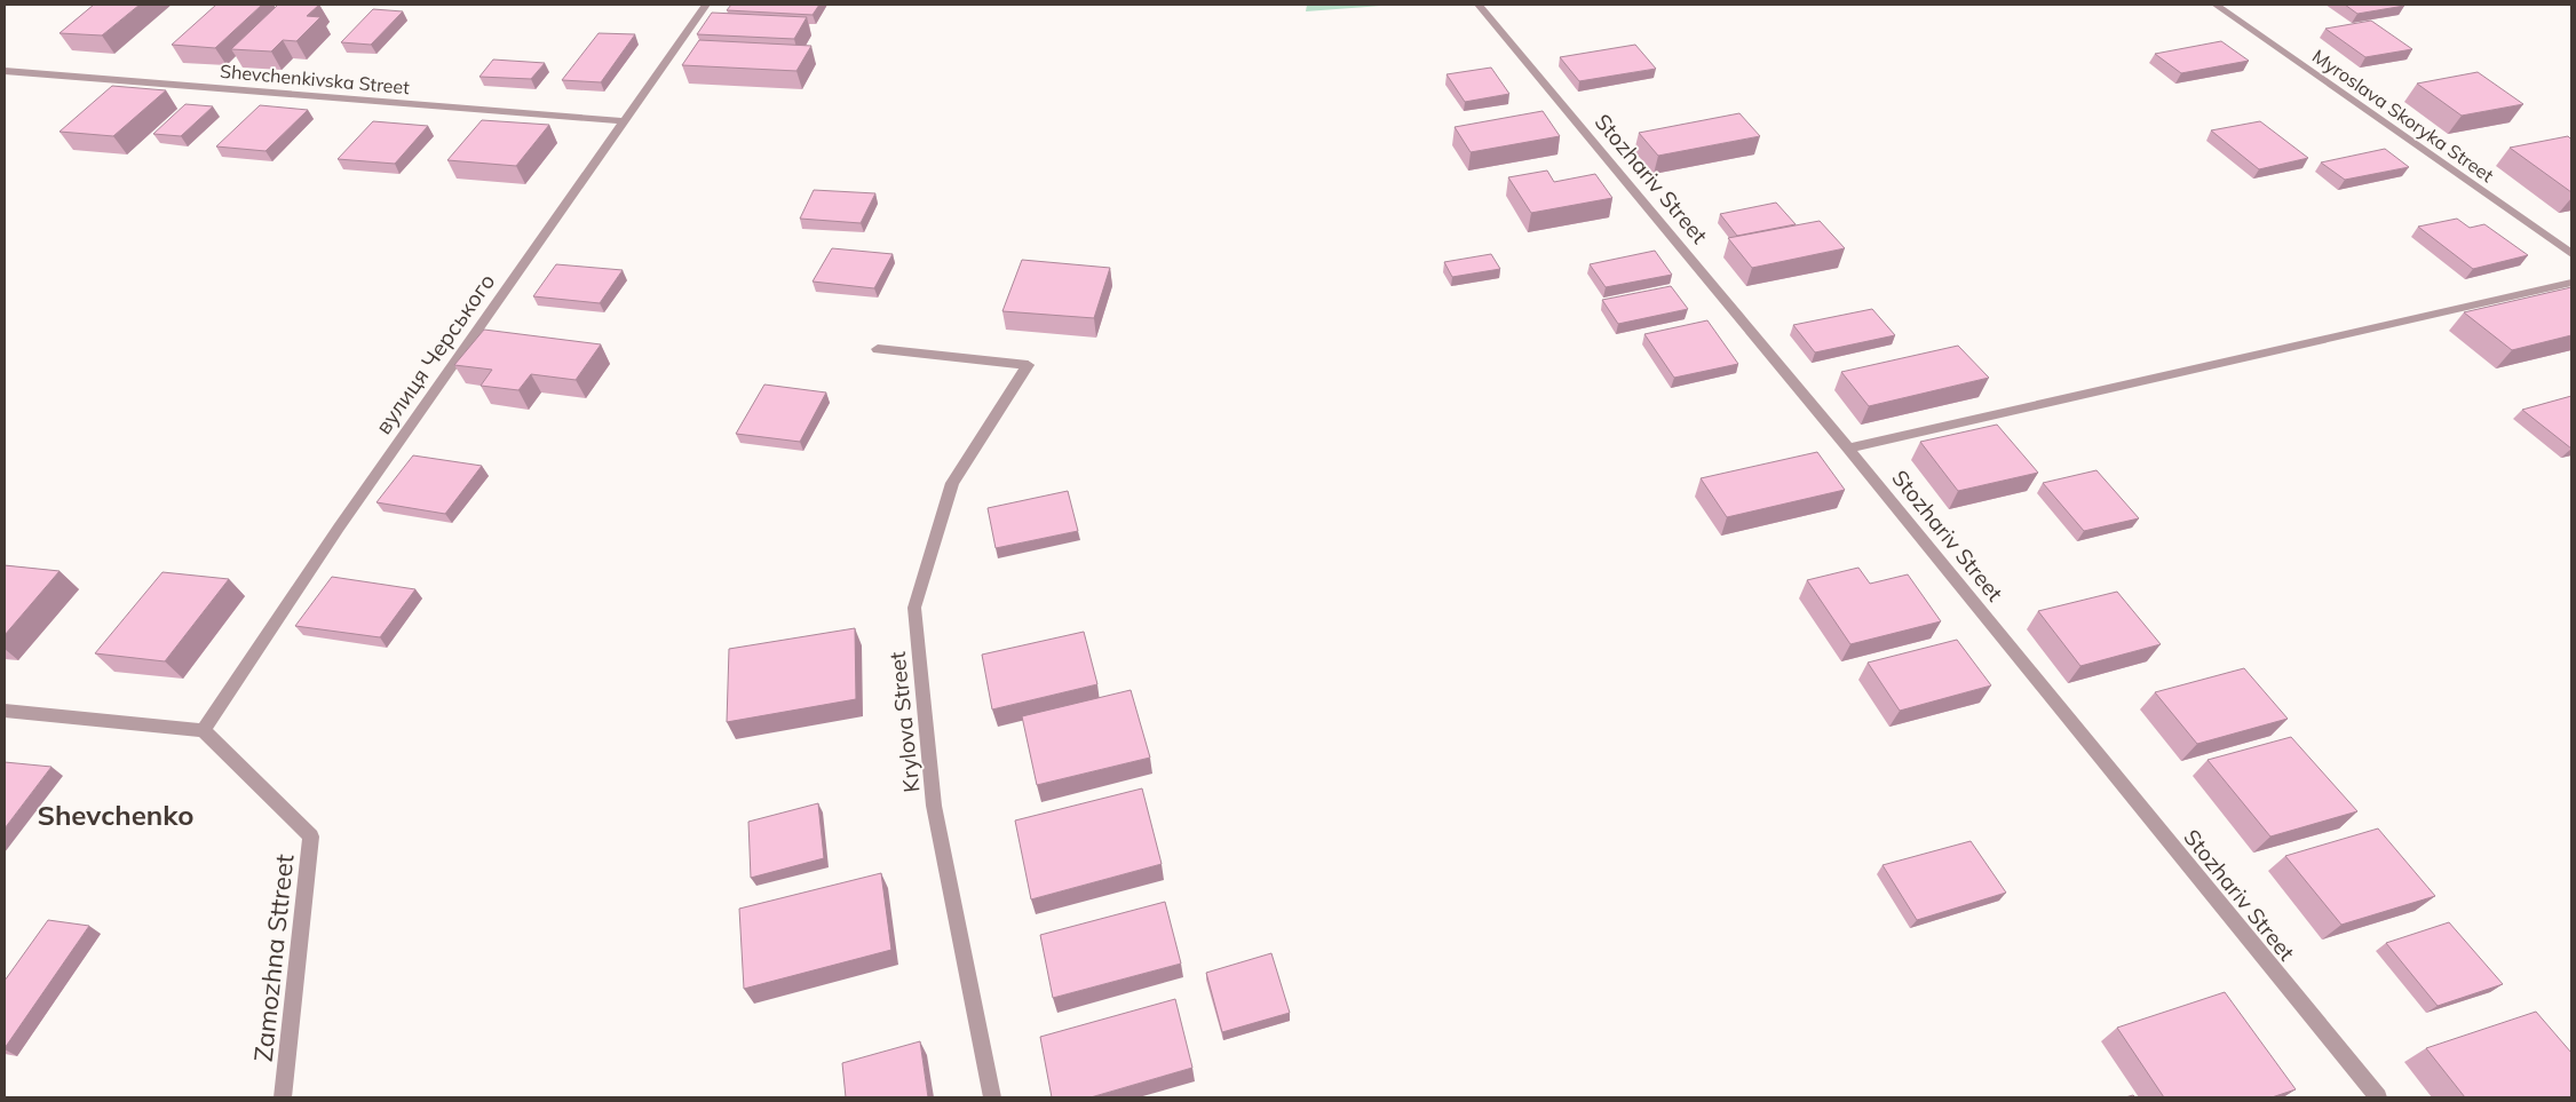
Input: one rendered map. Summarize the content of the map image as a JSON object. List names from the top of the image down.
{
  "streets": {
    "street": [
      "Shevchenkivska Street",
      "Myroslava Skoryka Street",
      "Stozhariv Street",
      "вулиця Черського",
      "Krylova Street",
      "Zamozhna Sttreet"
    ]
  },
  "crossings": [
    ["Shevchenkivska Street", "вулиця Черського"],
    ["вулиця Черського", "Zamozhna Sttreet"]
  ],
  "districts": ["Shevchenko"]
}
